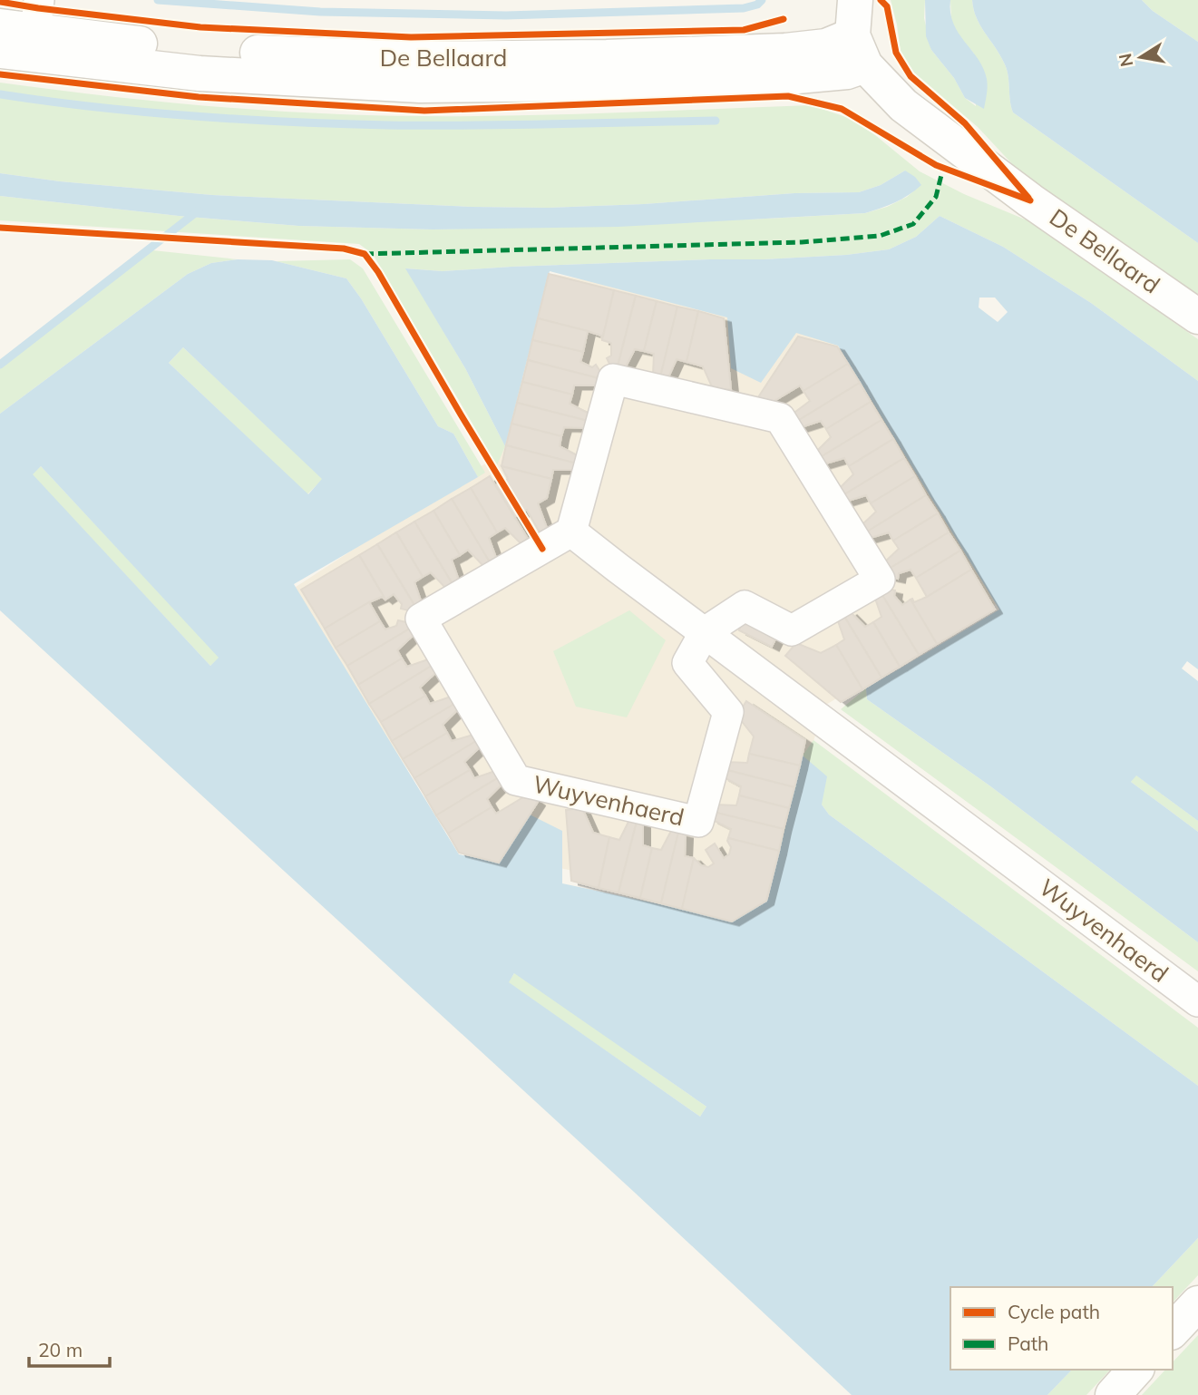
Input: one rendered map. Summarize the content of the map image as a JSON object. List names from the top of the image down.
{
  "streets": {
    "street": ["De Bellaard", "Wuyvenhaerd"]
  },
  "legend": ["Cycle path", "Path"],
  "scale_bar": "20 m",
  "north": "left"
}
